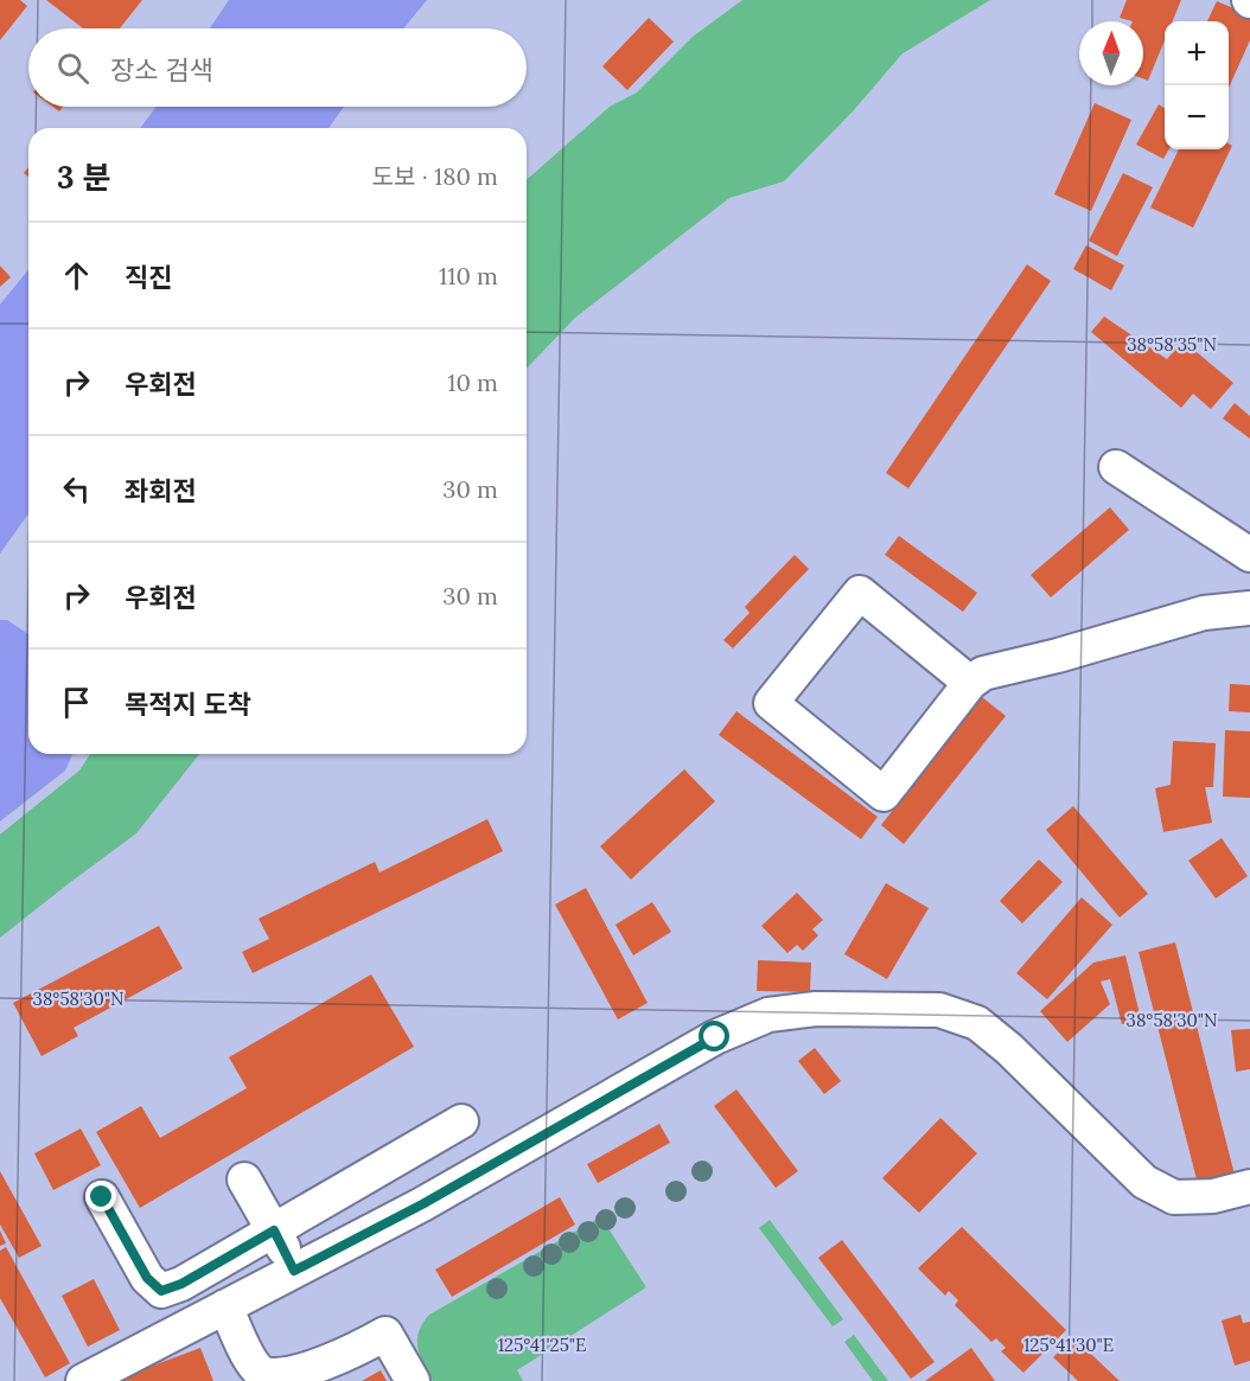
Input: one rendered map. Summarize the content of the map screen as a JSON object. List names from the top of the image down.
{
  "north": "top",
  "page": {
    "map_buttons": ["+", "−"],
    "search": "장소 검색",
    "heading": ["3 분", "도보 · 180 m"],
    "list": [
      ["직진", "110 m"],
      ["우회전", "10 m"],
      ["좌회전", "30 m"],
      ["우회전", "30 m"],
      "목적지 도착"
    ]
  },
  "coordinates": [
    "38°58'35\"N",
    "38°58'30\"N",
    "125°41'25\"E",
    "125°41'30\"E"
  ]
}
